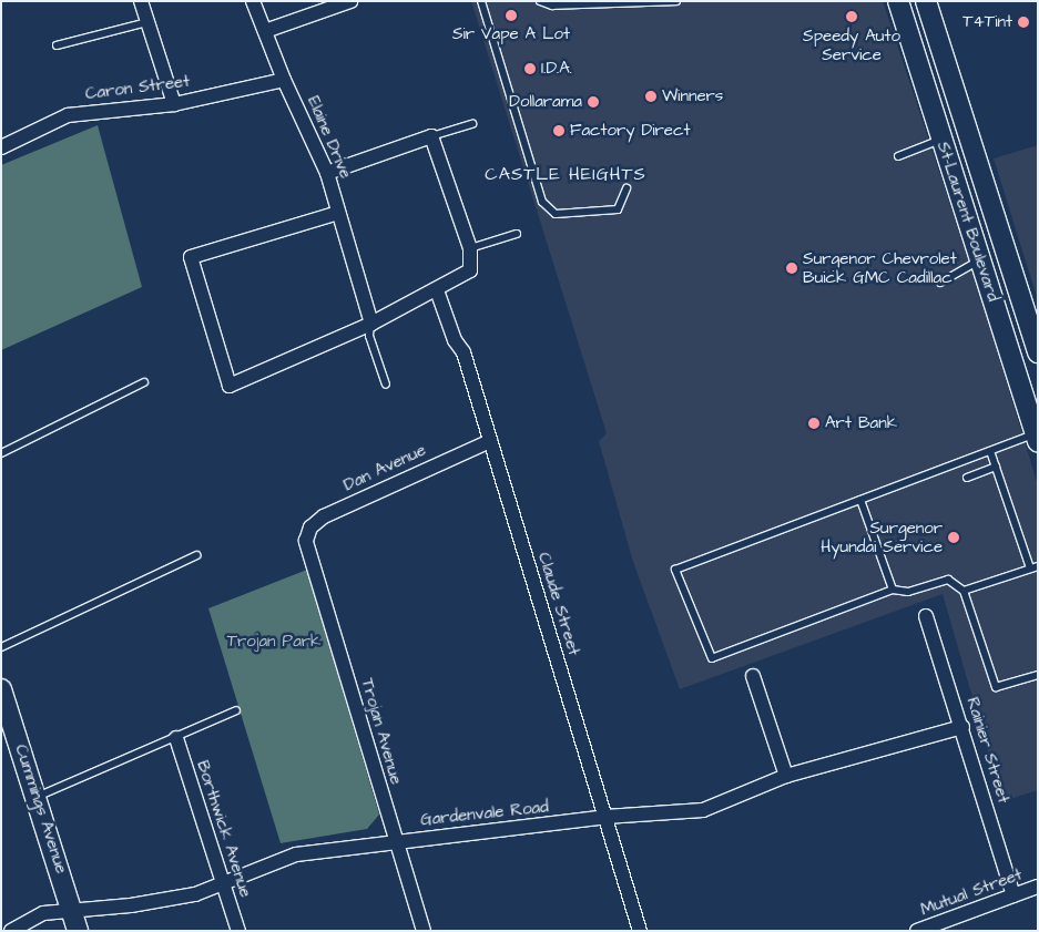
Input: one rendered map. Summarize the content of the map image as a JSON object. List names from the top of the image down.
{
  "streets": {
    "main road": ["St-Laurent Boulevard", "Cummings Avenue"],
    "street": [
      "Caron Street",
      "Elaine Drive",
      "Dan Avenue",
      "Claude Street",
      "Trojan Avenue",
      "Rainier Street",
      "Gardenvale Road",
      "Borthwick Avenue",
      "Mutual Street"
    ]
  },
  "crossings": [
    ["Caron Street", "Elaine Drive"],
    ["Dan Avenue", "Claude Street"],
    ["Dan Avenue", "Trojan Avenue"],
    ["Claude Street", "Gardenvale Road"],
    ["Trojan Avenue", "Gardenvale Road"],
    ["Rainier Street", "Gardenvale Road"],
    ["Rainier Street", "Mutual Street"],
    ["Cummings Avenue", "Gardenvale Road"],
    ["Gardenvale Road", "Borthwick Avenue"]
  ],
  "districts": ["CASTLE HEIGHTS"],
  "parks": ["Trojan Park"],
  "places": [
    "Sir Vape A Lot",
    "Speedy Auto Service",
    "T4Tint",
    "I.D.A.",
    "Winners",
    "Dollarama",
    "Factory Direct",
    "Surgenor Chevrolet Buick GMC Cadillac",
    "Art Bank",
    "Surgenor Hyundai Service"
  ]
}
